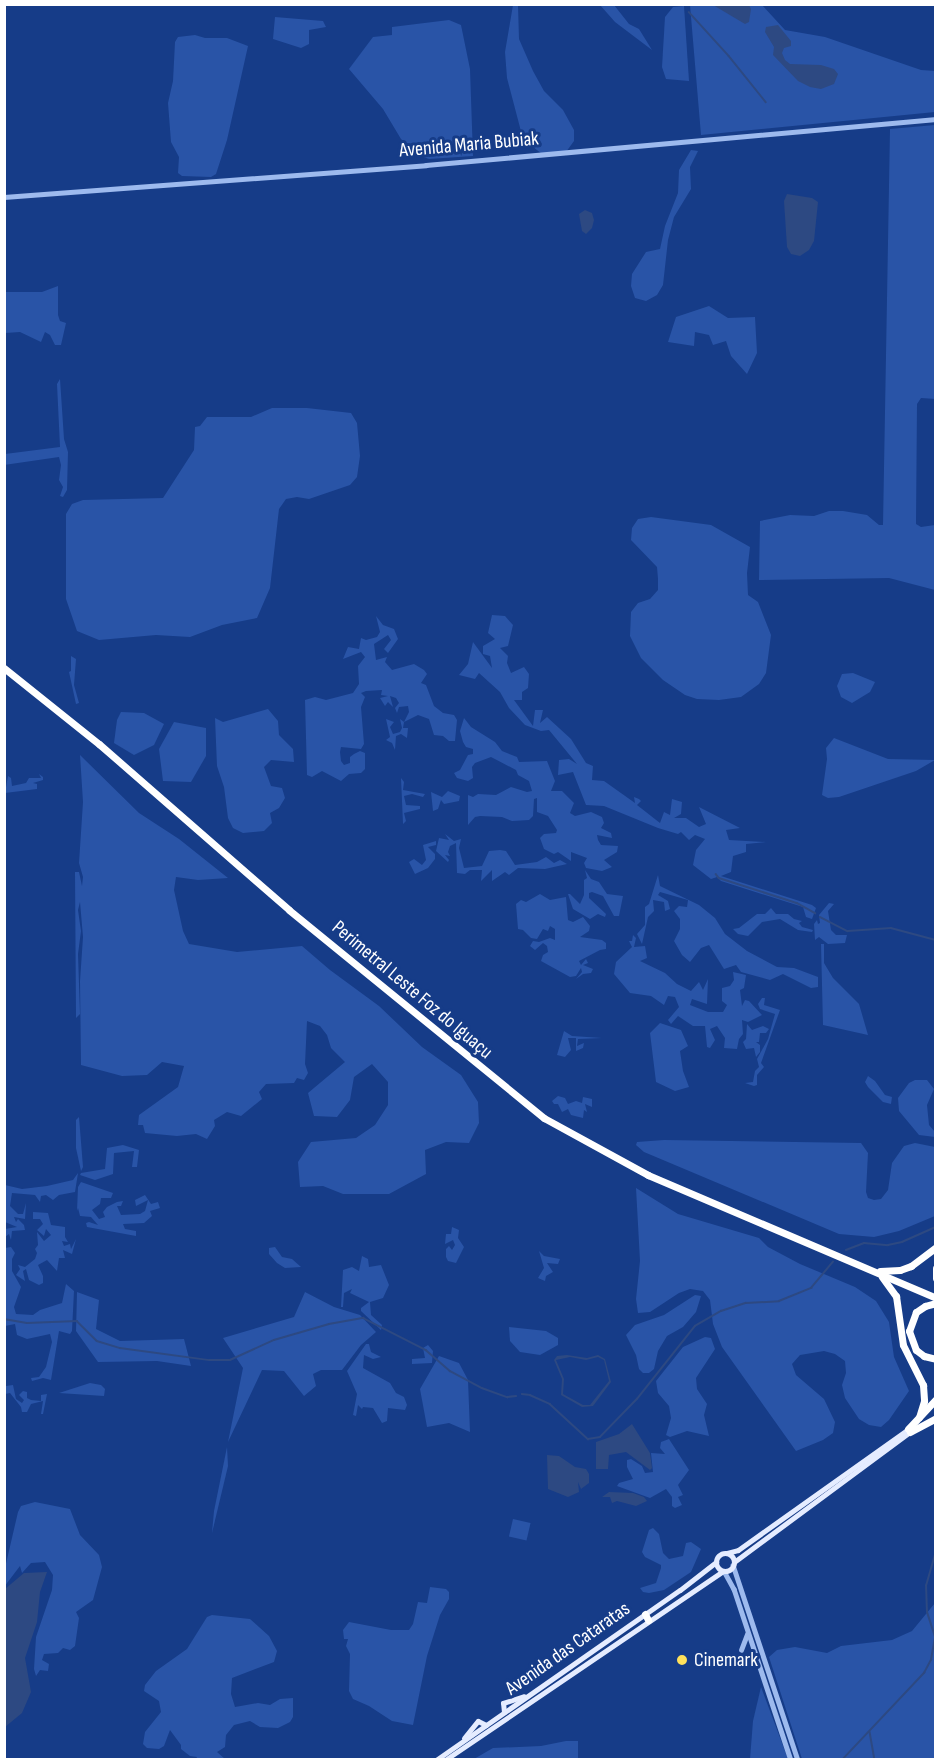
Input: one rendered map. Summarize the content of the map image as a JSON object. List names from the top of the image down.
{
  "streets": {
    "highway": ["Perimetral Leste Foz do Iguaçu"],
    "main road": ["Avenida das Cataratas"],
    "street": ["Avenida Maria Bubiak"]
  },
  "places": ["Cinemark"]
}
